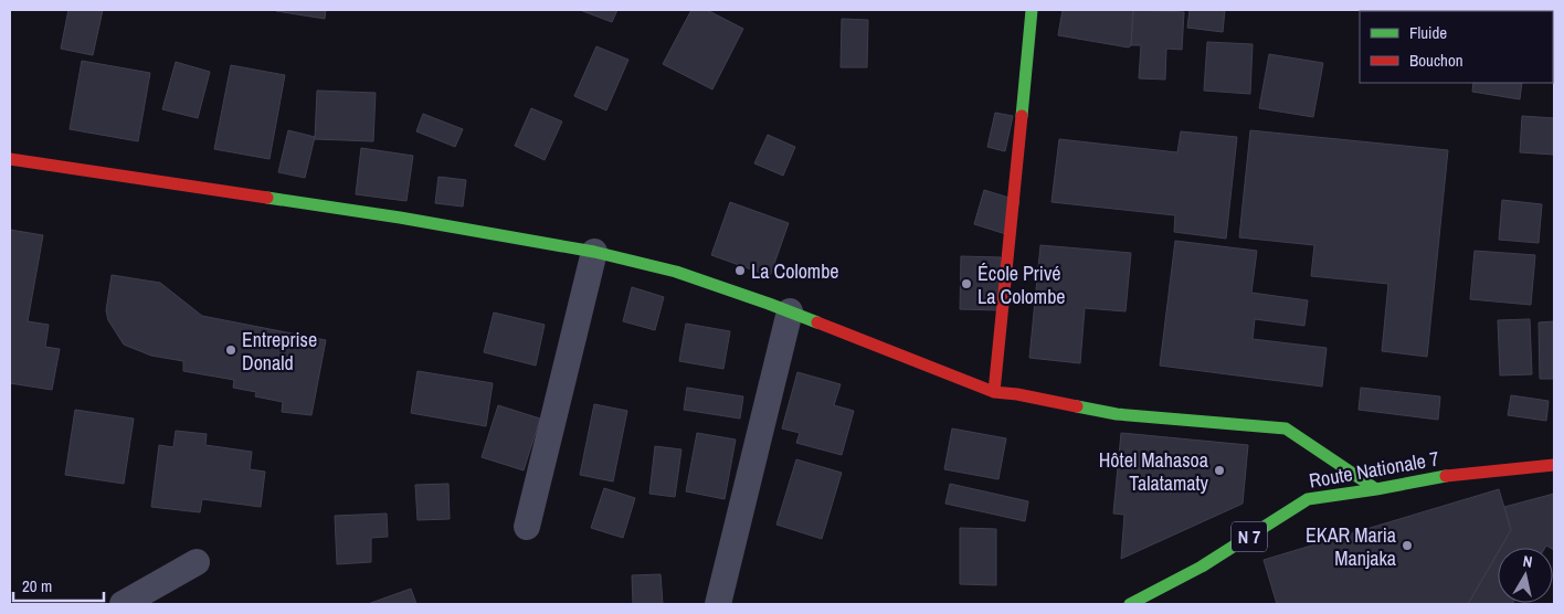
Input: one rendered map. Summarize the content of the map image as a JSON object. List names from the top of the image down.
{
  "streets": {
    "street": ["Route Nationale 7", "N 7"]
  },
  "places": [
    "La Colombe",
    "École Privé La Colombe",
    "Entreprise Donald",
    "Hôtel Mahasoa Talatamaty",
    "EKAR Maria Manjaka"
  ],
  "legend": ["Fluide", "Bouchon"],
  "scale_bar": "20 m",
  "north": "top"
}
